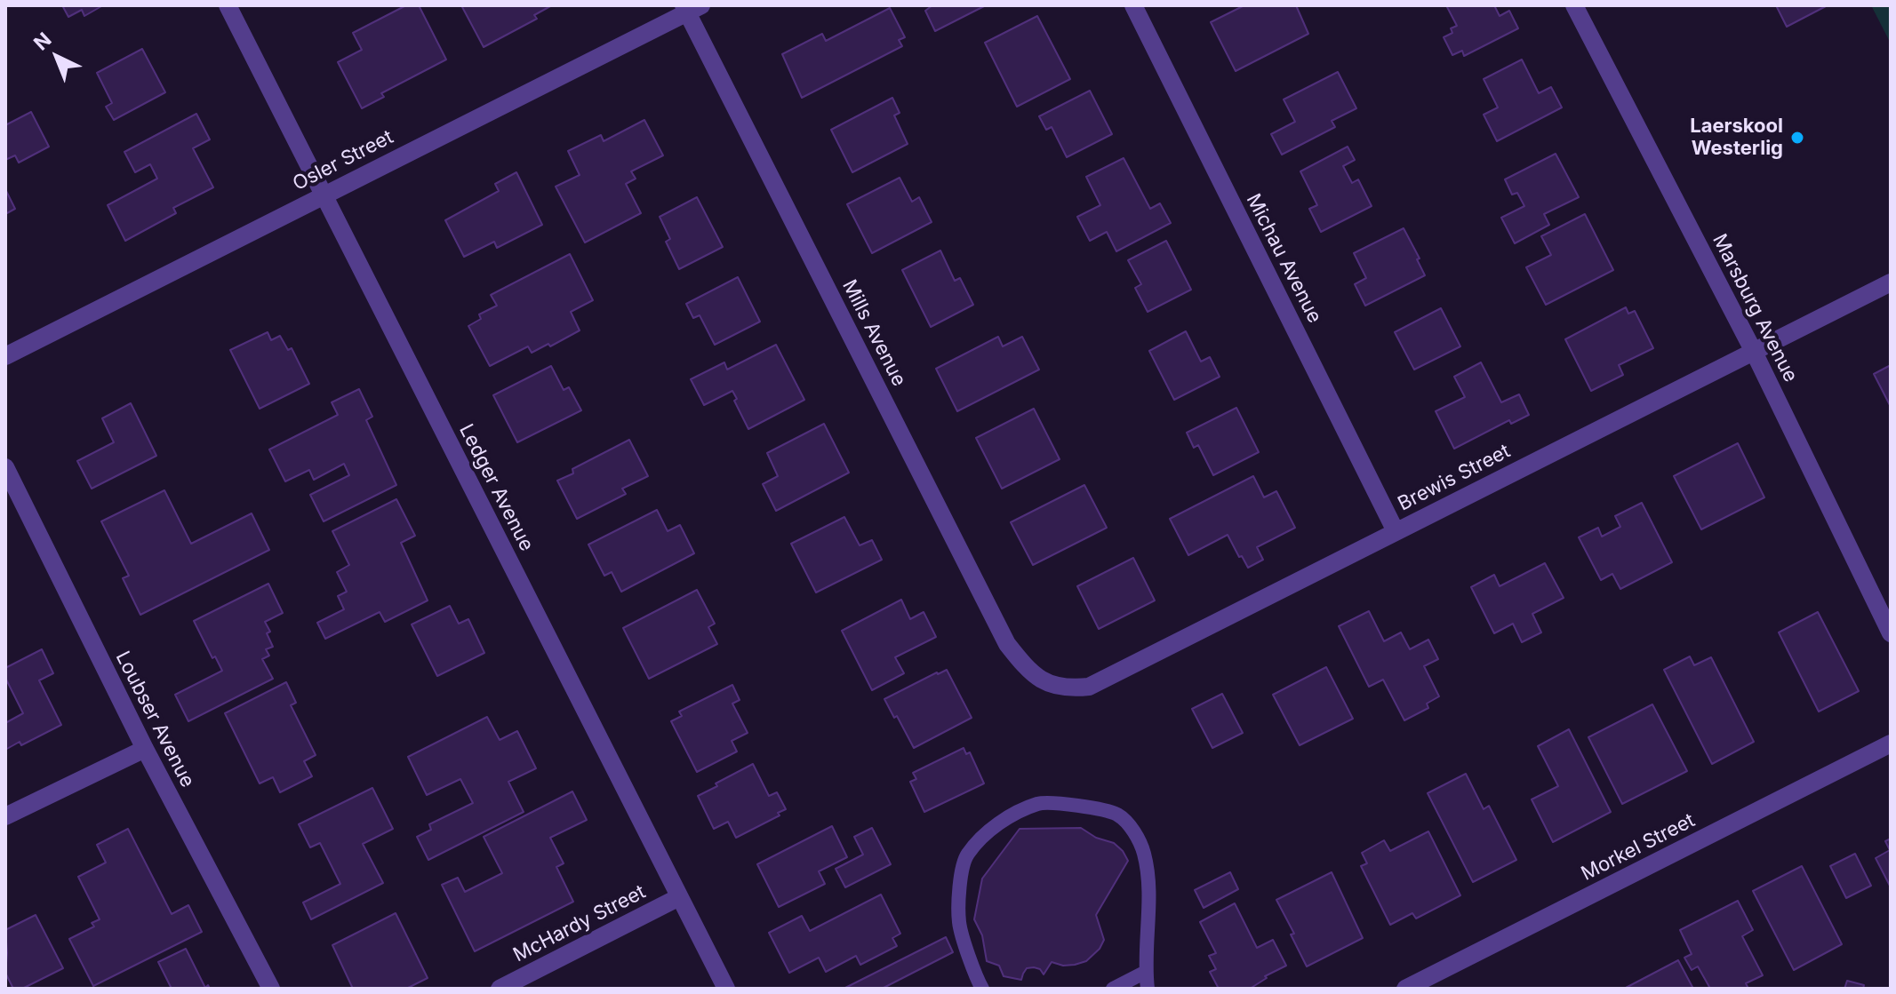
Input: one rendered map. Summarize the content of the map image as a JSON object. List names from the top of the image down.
{
  "streets": {
    "street": [
      "Osler Street",
      "Michau Avenue",
      "Marsburg Avenue",
      "Mills Avenue",
      "Brewis Street",
      "Ledger Avenue",
      "Loubser Avenue",
      "Morkel Street",
      "McHardy Street"
    ]
  },
  "crossings": [
    ["Osler Street", "Mills Avenue"],
    ["Osler Street", "Ledger Avenue"],
    ["Michau Avenue", "Brewis Street"],
    ["Marsburg Avenue", "Brewis Street"],
    ["Mills Avenue", "Brewis Street"],
    ["Ledger Avenue", "McHardy Street"]
  ],
  "places": ["Laerskool Westerlig"],
  "north": "top left"
}
